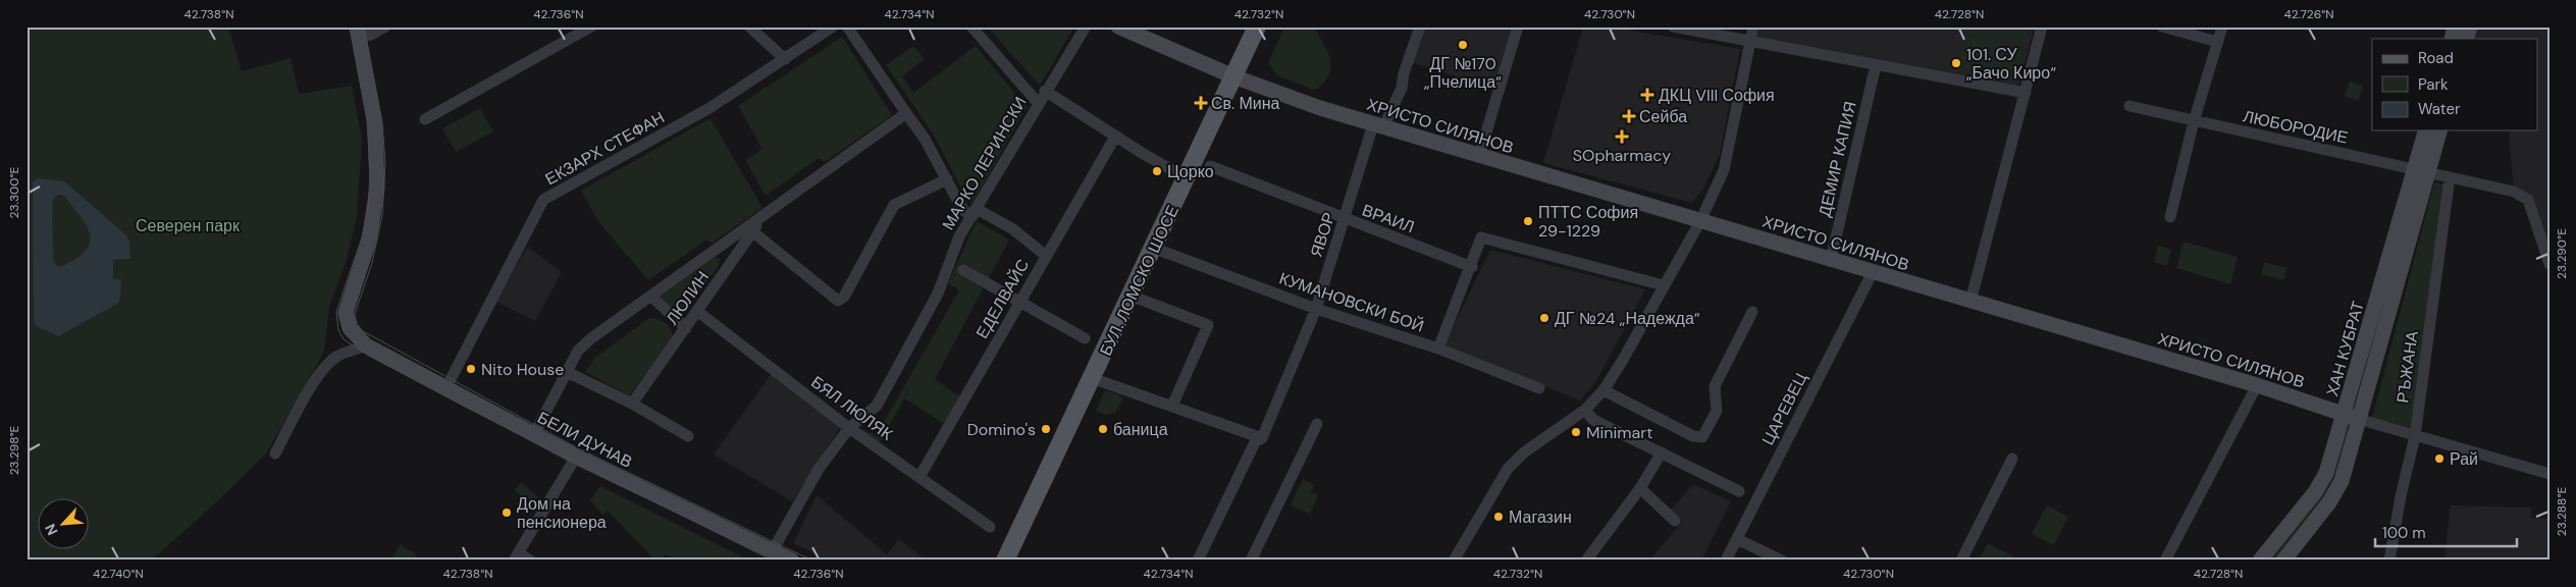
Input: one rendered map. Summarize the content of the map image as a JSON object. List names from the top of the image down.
{
  "streets": {
    "main road": ["БУЛ. ЛОМСКО ШОСЕ"],
    "street": [
      "ХРИСТО СИЛЯНОВ",
      "ЛЮБОРОДИЕ",
      "ЕКЗАРХ СТЕФАН",
      "ДЕМИР КАПИЯ",
      "МАРКО ЛЕРИНСКИ",
      "ВРАИЛ",
      "ЯВОР",
      "ЛЮЛИН",
      "ЕДЕЛВАЙС",
      "КУМАНОВСКИ БОЙ",
      "ХАН КУБРАТ",
      "РЪЖАНА",
      "БЯЛ ЛЮЛЯК",
      "ЦАРЕВЕЦ",
      "БЕЛИ ДУНАВ"
    ]
  },
  "crossings": [
    ["ХРИСТО СИЛЯНОВ", "ДЕМИР КАПИЯ"],
    ["ХРИСТО СИЛЯНОВ", "ЯВОР"],
    ["ХРИСТО СИЛЯНОВ", "БУЛ. ЛОМСКО ШОСЕ"],
    ["ХРИСТО СИЛЯНОВ", "ХАН КУБРАТ"],
    ["ХРИСТО СИЛЯНОВ", "РЪЖАНА"],
    ["ХРИСТО СИЛЯНОВ", "ЦАРЕВЕЦ"],
    ["ЛЮБОРОДИЕ", "ХАН КУБРАТ"],
    ["ЛЮБОРОДИЕ", "РЪЖАНА"],
    ["ЕКЗАРХ СТЕФАН", "БЕЛИ ДУНАВ"],
    ["МАРКО ЛЕРИНСКИ", "БЯЛ ЛЮЛЯК"],
    ["МАРКО ЛЕРИНСКИ", "БЕЛИ ДУНАВ"],
    ["ВРАИЛ", "ЯВОР"],
    ["ЯВОР", "КУМАНОВСКИ БОЙ"],
    ["БУЛ. ЛОМСКО ШОСЕ", "КУМАНОВСКИ БОЙ"],
    ["ЛЮЛИН", "БЯЛ ЛЮЛЯК"],
    ["ЕДЕЛВАЙС", "БЯЛ ЛЮЛЯК"]
  ],
  "parks": ["Северен парк"],
  "places": {
    "other": [
      "ДГ №170 „Пчелица“",
      "101. СУ „Бачо Киро“",
      "Цорко",
      "ПТТС София 29-1229",
      "ДГ №24 „Надежда“",
      "Nito House",
      "Domino's",
      "баница",
      "Minimart",
      "Рай",
      "Дом на пенсионера",
      "Магазин"
    ],
    "health": [
      "ДКЦ VIII София",
      "Св. Мина",
      "Сейба",
      "SOpharmacy"
    ]
  },
  "legend": ["Road", "Park", "Water"],
  "scale_bar": "100 m",
  "north": "bottom left",
  "coordinates": [
    "42.738°N",
    "42.736°N",
    "42.734°N",
    "42.732°N",
    "42.730°N",
    "42.728°N",
    "42.726°N",
    "23.300°E",
    "23.290°E",
    "23.298°E",
    "23.288°E",
    "42.740°N"
  ]
}
